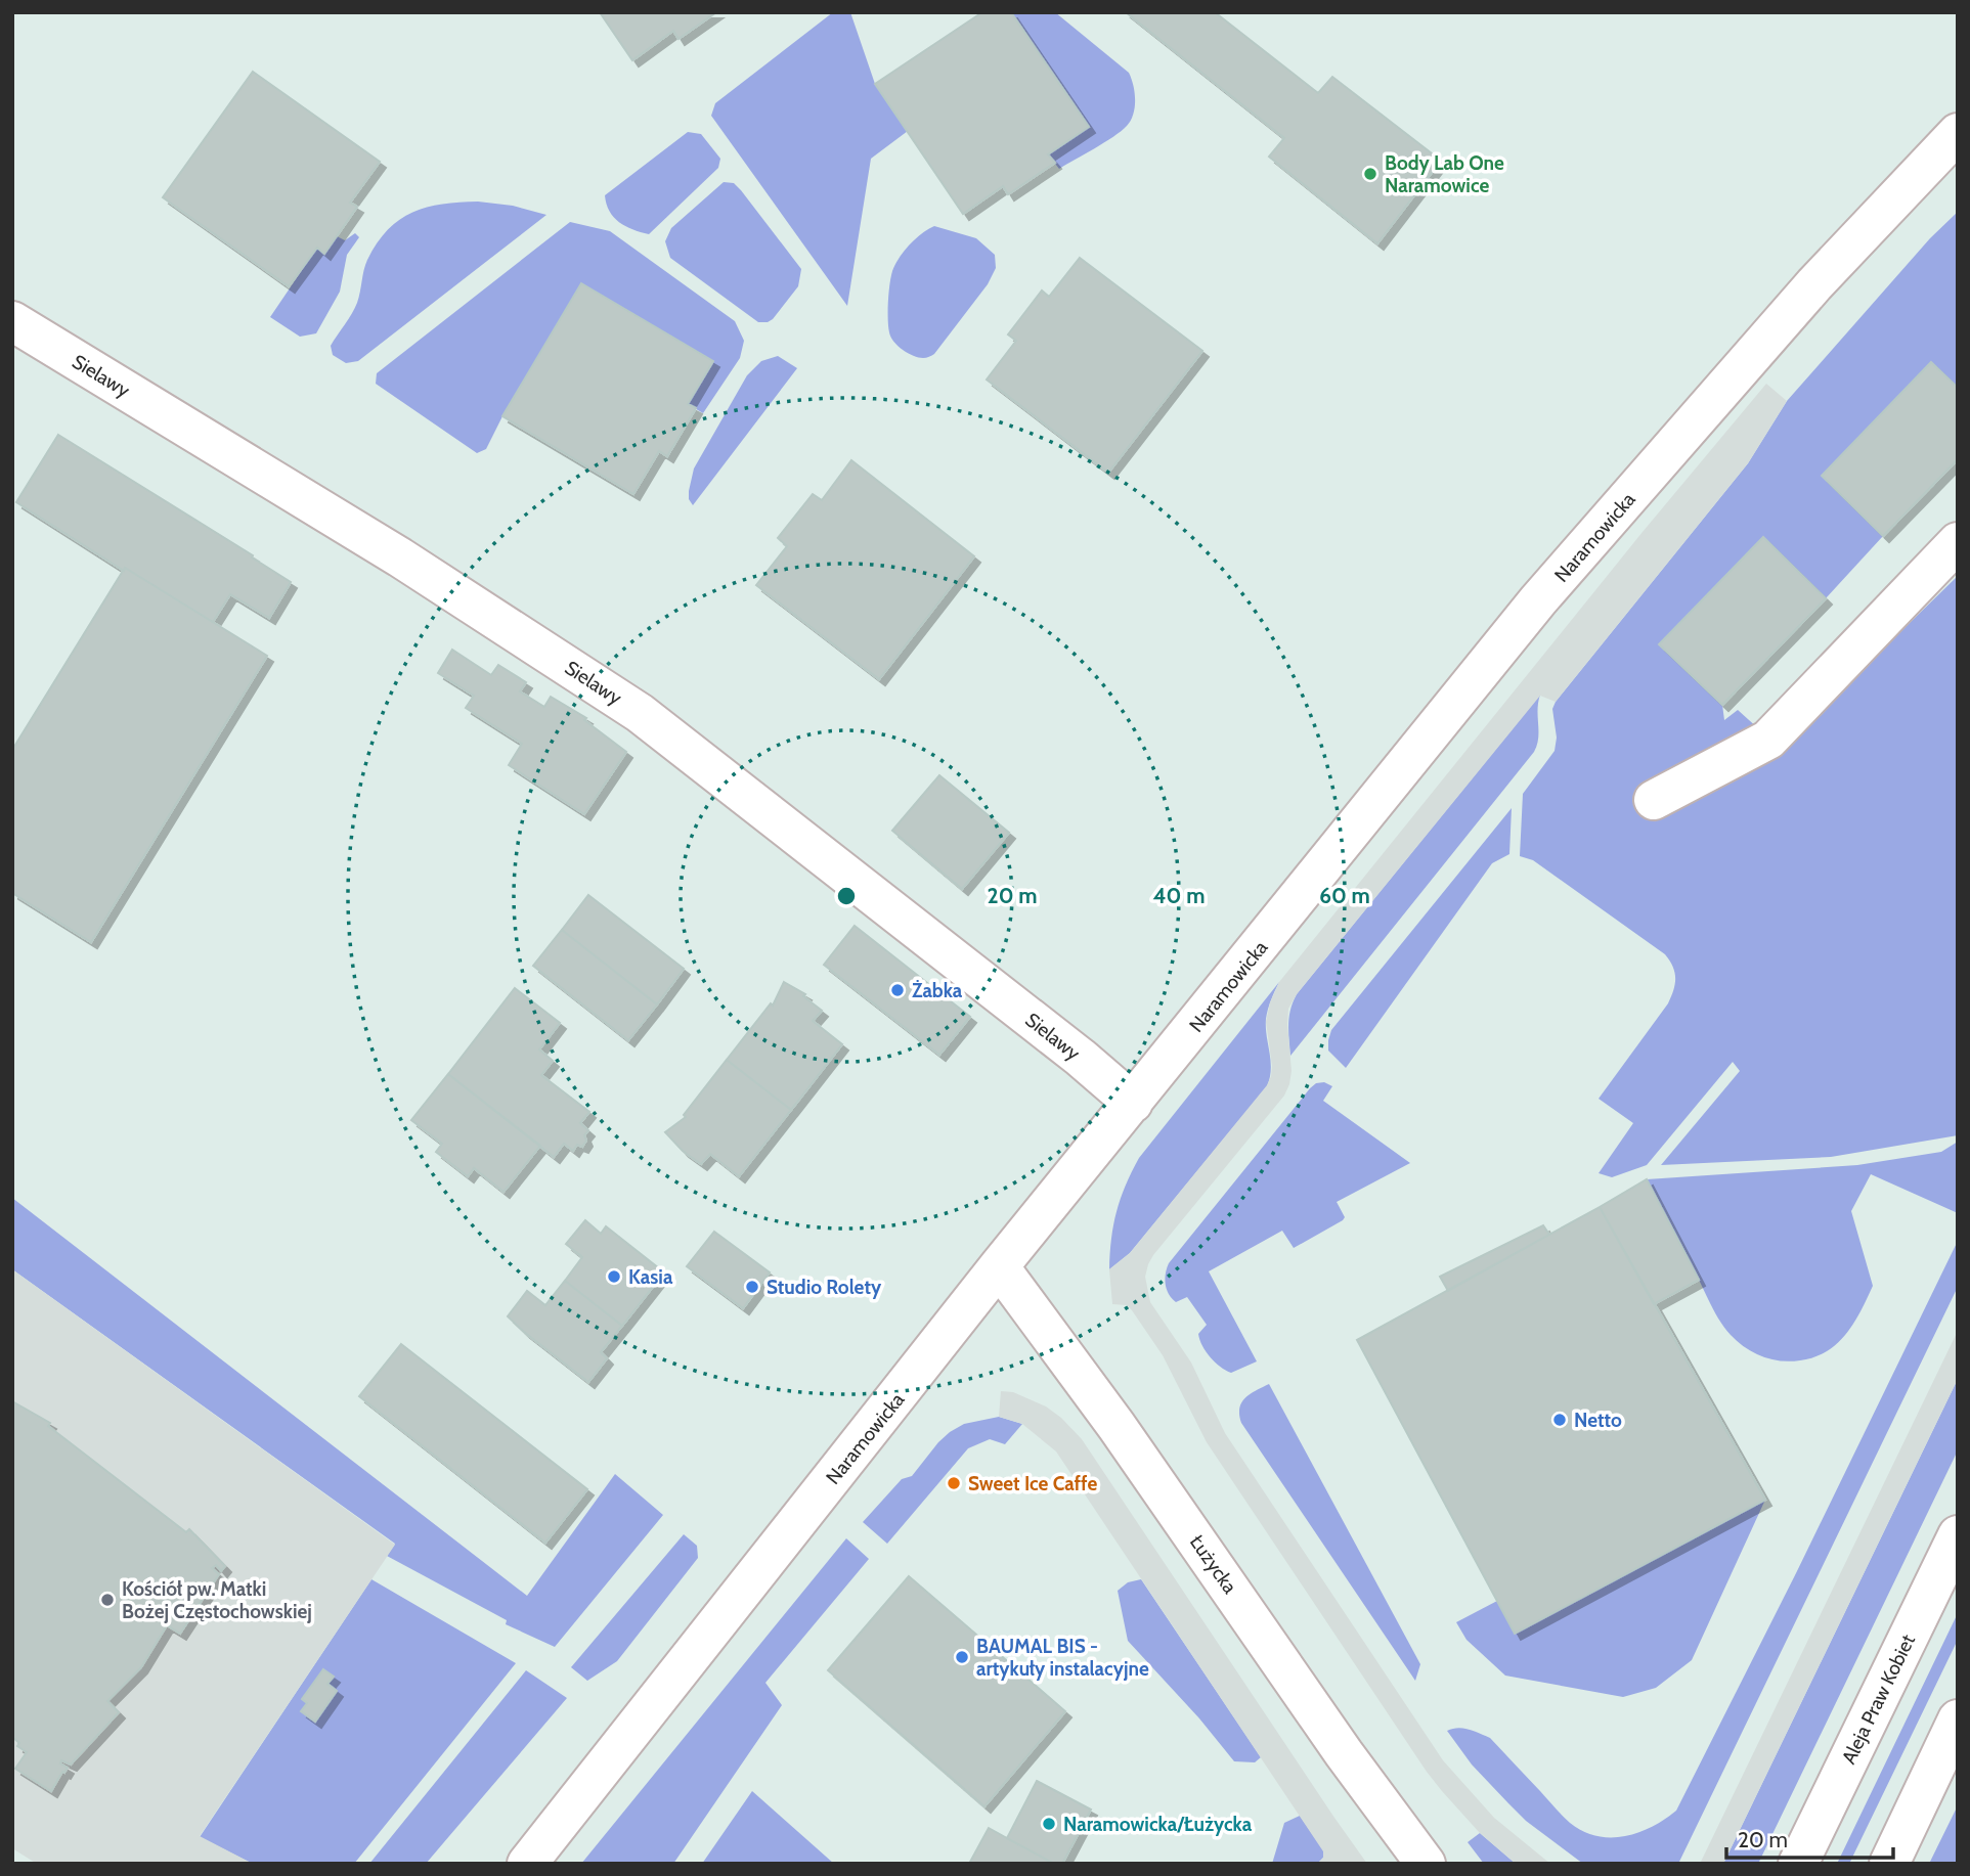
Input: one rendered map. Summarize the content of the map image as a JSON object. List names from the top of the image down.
{
  "streets": {
    "street": [
      "Sielawy",
      "Naramowicka",
      "Łużycka",
      "Aleja Praw Kobiet"
    ]
  },
  "crossings": [
    ["Sielawy", "Naramowicka"],
    ["Naramowicka", "Łużycka"]
  ],
  "places": [
    "Body Lab One Naramowice",
    "Żabka",
    "Kasia",
    "Studio Rolety",
    "Netto",
    "Sweet Ice Caffe",
    "Kościół pw. Matki Bożej Częstochowskiej",
    "BAUMAL BIS - artykuły instalacyjne",
    "Naramowicka/Łużycka"
  ],
  "scale_bar": "20 m",
  "rings": ["20 m", "40 m", "60 m"]
}
